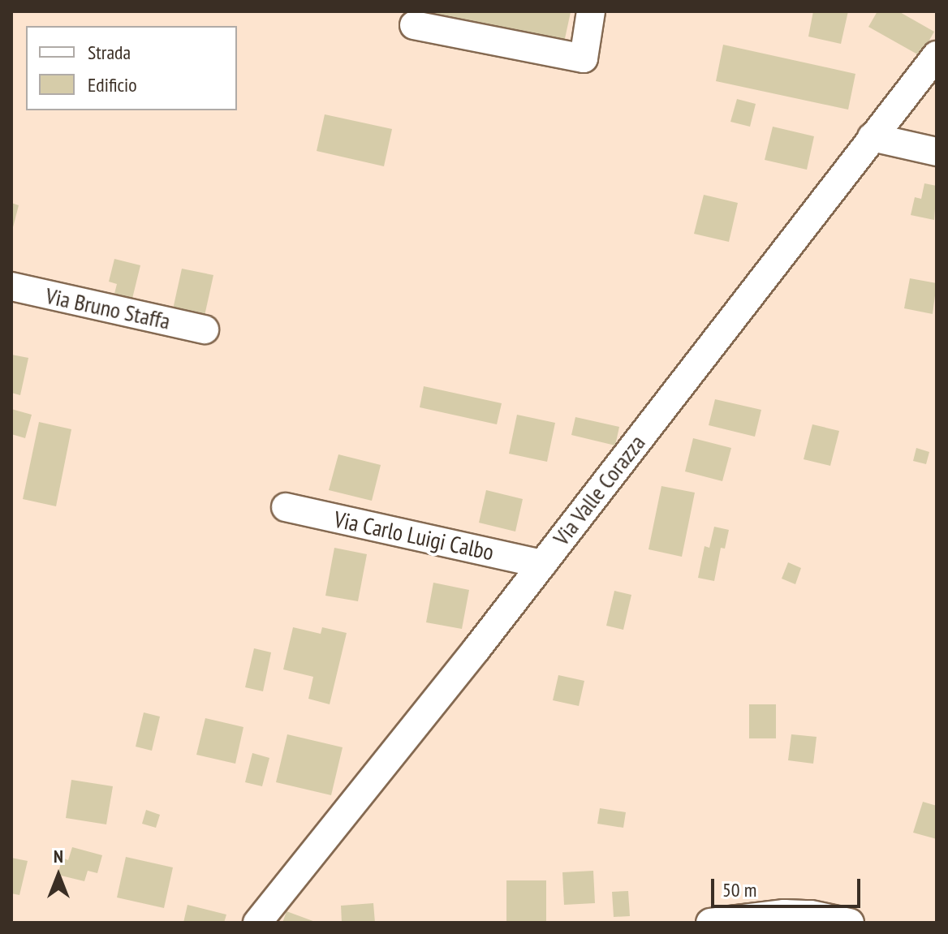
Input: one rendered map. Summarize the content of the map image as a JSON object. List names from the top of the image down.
{
  "streets": {
    "street": ["Via Bruno Staffa", "Via Valle Corazza", "Via Carlo Luigi Calbo"]
  },
  "crossings": [
    ["Via Valle Corazza", "Via Carlo Luigi Calbo"]
  ],
  "legend": ["Strada", "Edificio"],
  "scale_bar": "50 m",
  "north": "top"
}
